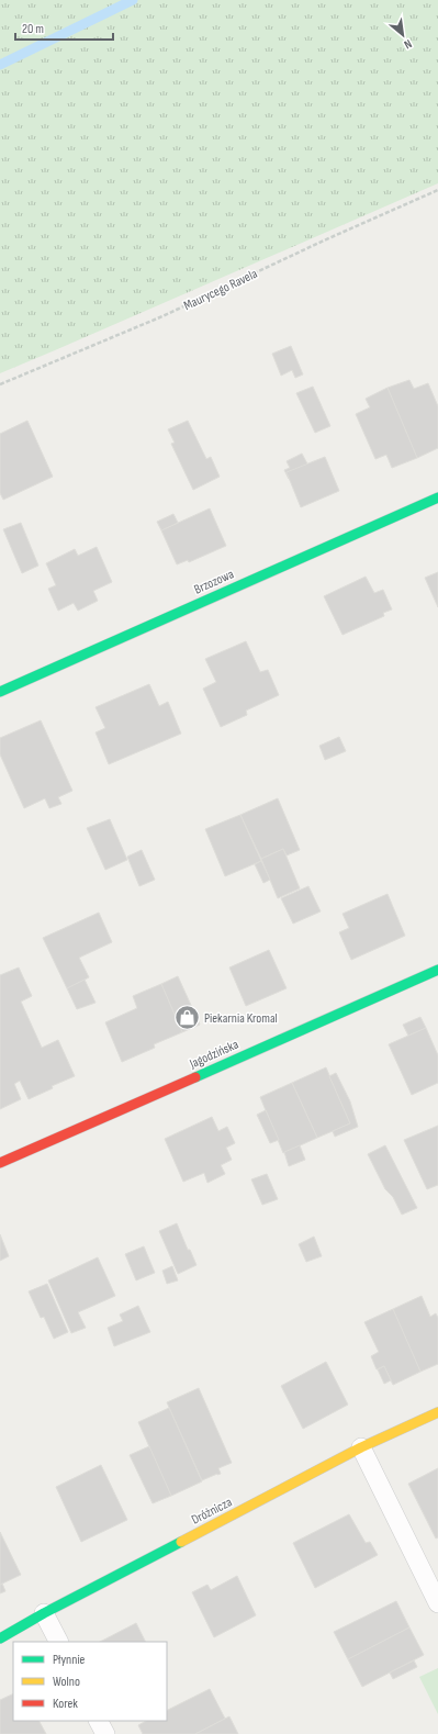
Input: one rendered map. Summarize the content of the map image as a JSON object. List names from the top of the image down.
{
  "streets": {
    "street": ["Brzozowa", "Jagodzińska", "Dróżnicza"],
    "path": ["Maurycego Ravela"]
  },
  "places": {
    "shop": ["Piekarnia Kromal"]
  },
  "legend": ["Płynnie", "Wolno", "Korek"],
  "scale_bar": "20 m",
  "north": "bottom right"
}
